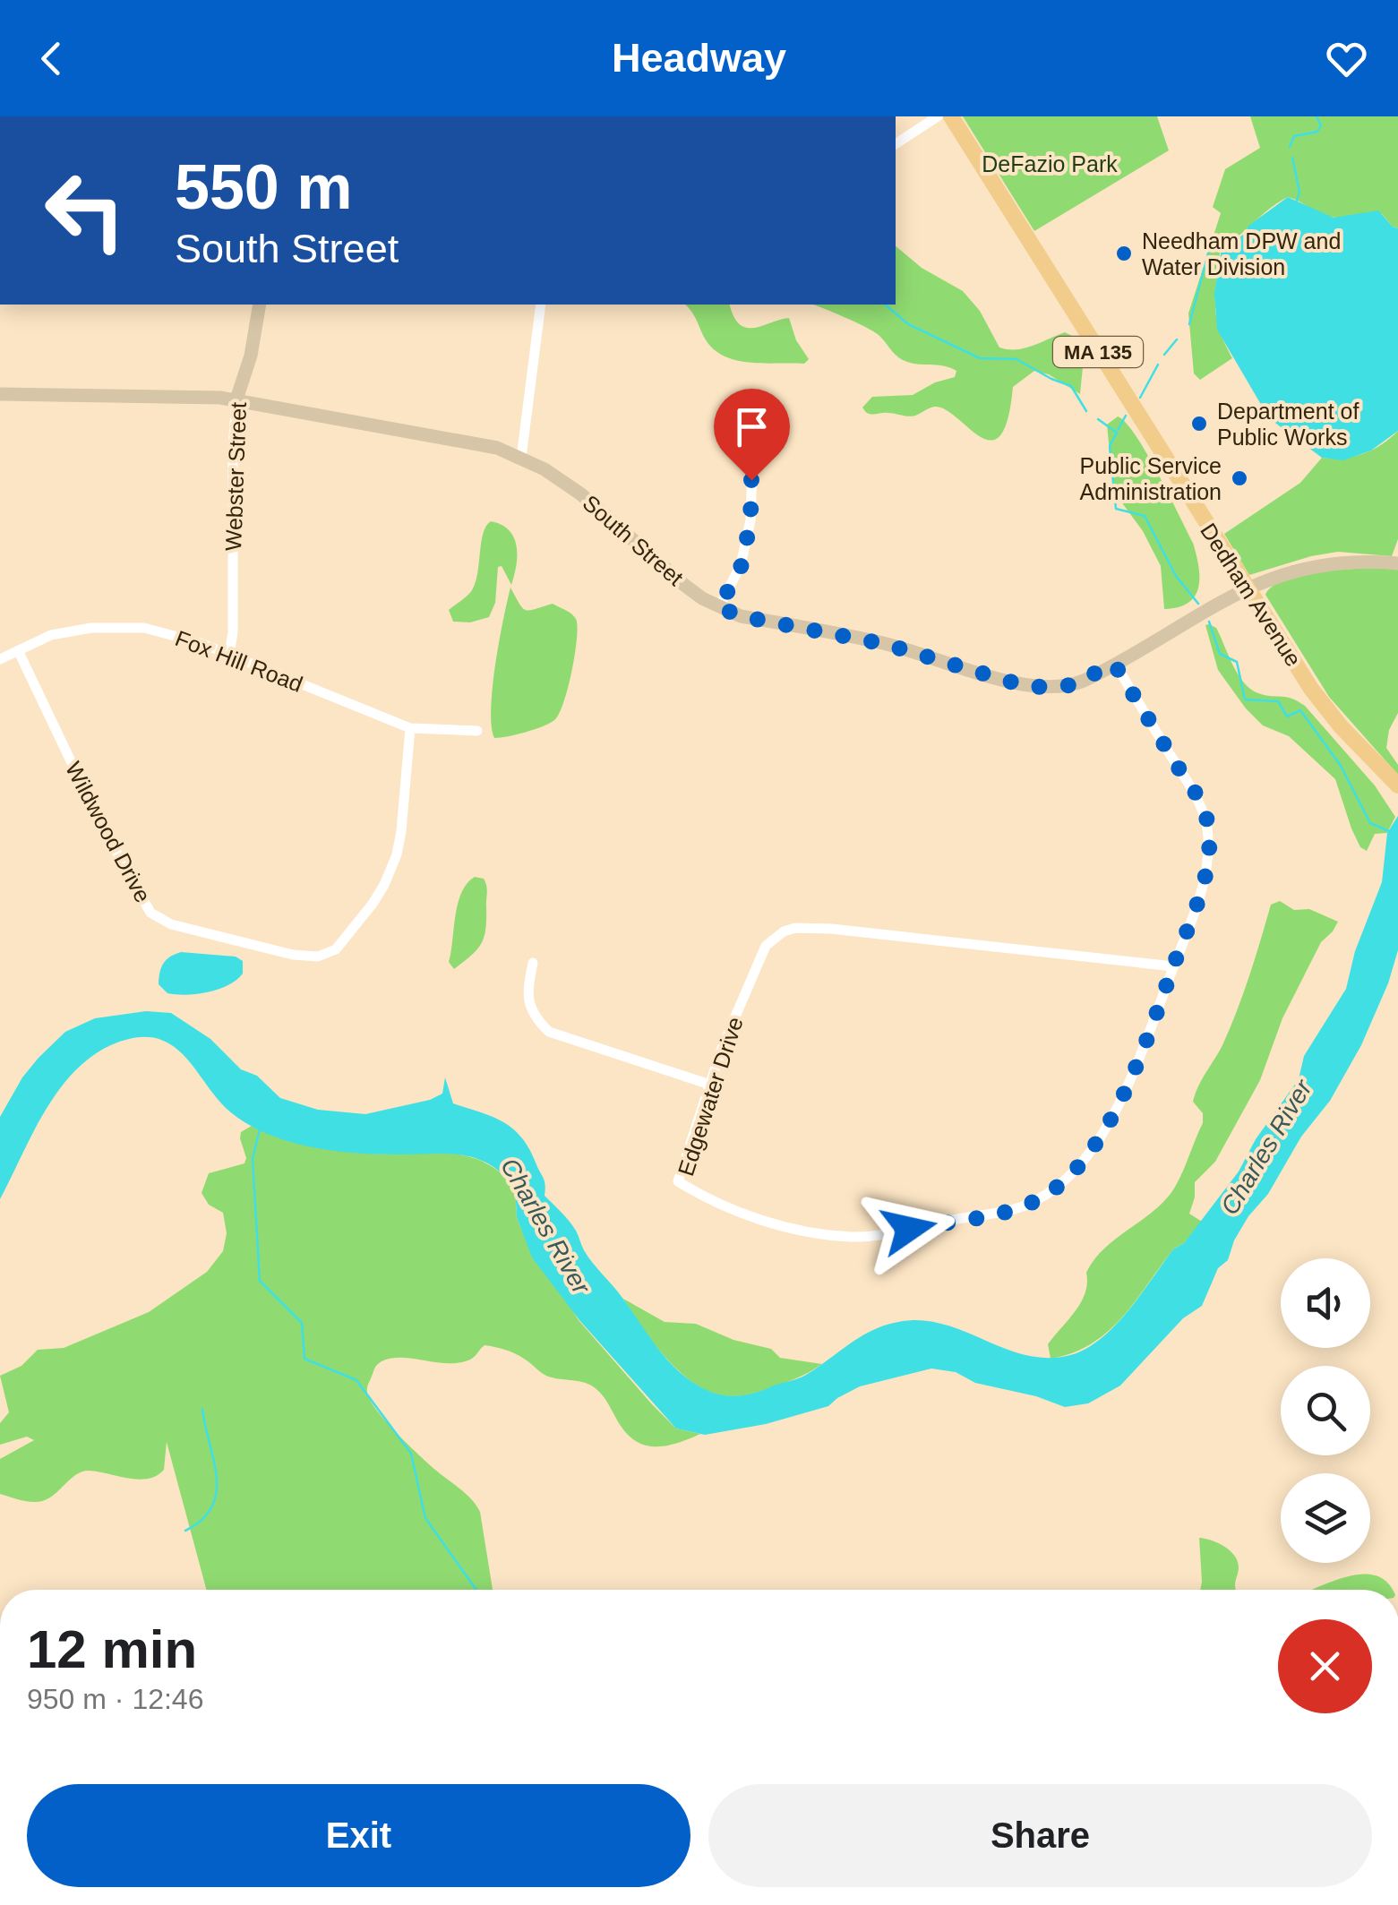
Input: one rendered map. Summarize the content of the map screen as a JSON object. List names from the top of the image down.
{
  "streets": {
    "main road": ["MA 135", "Dedham Avenue"],
    "street": [
      "Webster Street",
      "South Street",
      "Fox Hill Road",
      "Wildwood Drive",
      "Edgewater Drive"
    ]
  },
  "crossings": [
    ["Webster Street", "South Street"],
    ["Webster Street", "Fox Hill Road"],
    ["South Street", "Dedham Avenue"],
    ["South Street", "Edgewater Drive"],
    ["Fox Hill Road", "Wildwood Drive"]
  ],
  "water": ["Charles River"],
  "parks": ["DeFazio Park"],
  "places": ["Needham DPW and Water Division", "Department of Public Works", "Public Service Administration"],
  "page": {
    "header": "Headway",
    "turn": ["550 m", "South Street"],
    "heading": ["12 min", "950 m · 12:46"],
    "buttons": ["Exit", "Share"]
  }
}
